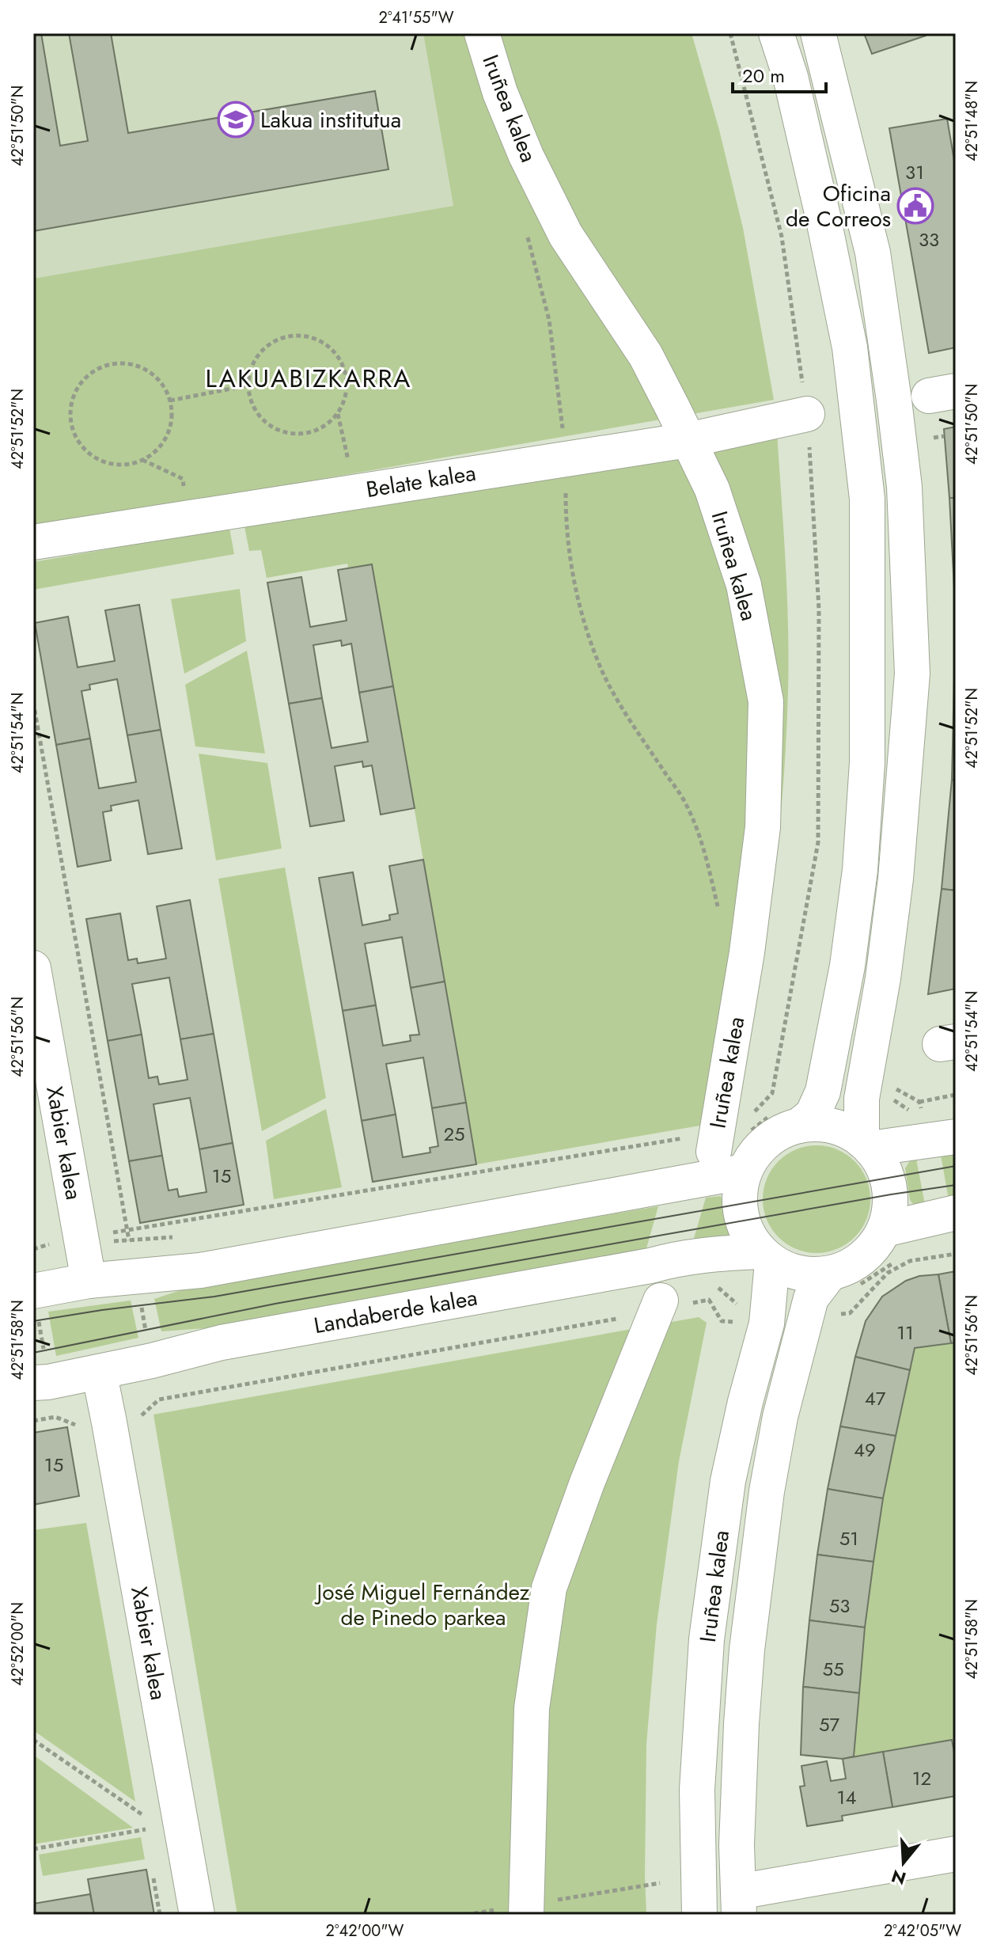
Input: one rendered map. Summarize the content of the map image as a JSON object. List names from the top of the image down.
{
  "streets": {
    "street": [
      "Iruñea kalea",
      "Belate kalea",
      "Xabier kalea",
      "Landaberde kalea"
    ]
  },
  "crossings": [
    ["Iruñea kalea", "Belate kalea"],
    ["Iruñea kalea", "Landaberde kalea"],
    ["Xabier kalea", "Landaberde kalea"]
  ],
  "districts": ["LAKUABIZKARRA"],
  "parks": ["José Miguel Fernández de Pinedo parkea"],
  "places": {
    "school or university": ["Lakua institutua"],
    "public building": ["Oficina de Correos"]
  },
  "house_numbers": [
    "31",
    "33",
    "25",
    "15",
    "11",
    "47",
    "49",
    "15",
    "51",
    "53",
    "55",
    "57",
    "12",
    "14"
  ],
  "scale_bar": "20 m",
  "north": "bottom",
  "coordinates": [
    "2°41'55\"W",
    "42°51'48\"N",
    "42°51'50\"N",
    "42°51'52\"N",
    "42°51'54\"N",
    "42°51'56\"N",
    "42°51'58\"N",
    "42°52'00\"N",
    "2°42'00\"W",
    "2°42'05\"W"
  ]
}
